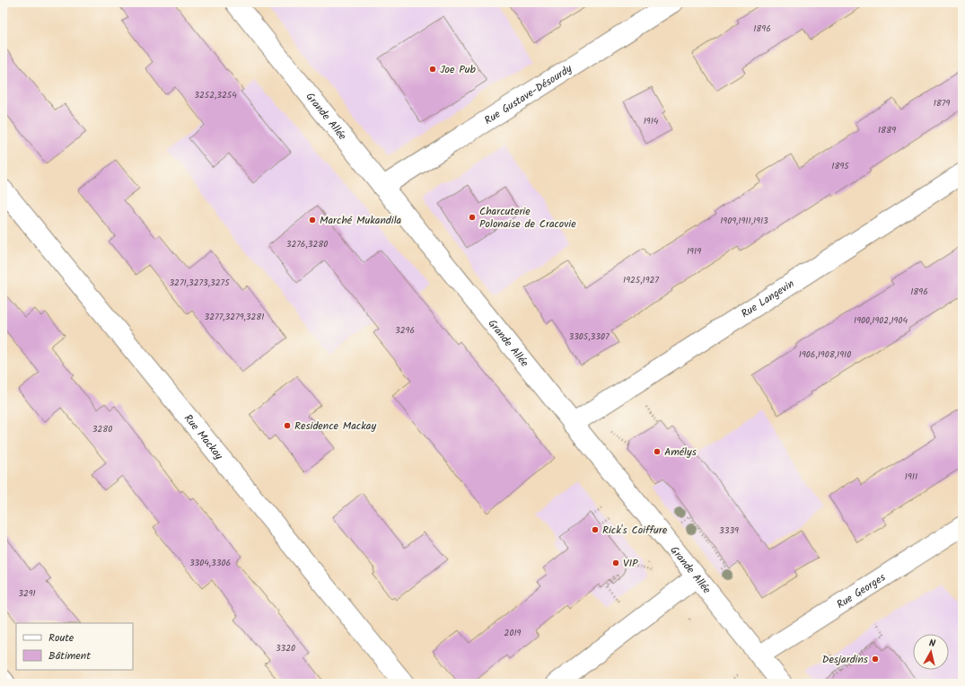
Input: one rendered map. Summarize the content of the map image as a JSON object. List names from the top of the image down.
{
  "streets": {
    "street": [
      "Rue Gustave-Désourdy",
      "Grande Allée",
      "Rue Langevin",
      "Rue Mackay",
      "Rue Georges"
    ]
  },
  "crossings": [
    ["Rue Gustave-Désourdy", "Grande Allée"],
    ["Grande Allée", "Rue Langevin"],
    ["Grande Allée", "Rue Georges"]
  ],
  "places": [
    "Joe Pub",
    "Charcuterie Polonaise de Cracovie",
    "Marché Mukandila",
    "Residence Mackay",
    "Amélys",
    "Rick's Coiffure",
    "VIP",
    "Desjardins"
  ],
  "house_numbers": [
    "1896",
    "3252,3254",
    "1879",
    "1914",
    "1889",
    "1895",
    "1909,1911,1913",
    "3276,3280",
    "1919",
    "1925,1927",
    "3271,3273,3275",
    "1896",
    "3277,3279,3281",
    "1900,1902,1904",
    "3296",
    "3305,3307",
    "1906,1908,1910",
    "3280",
    "1911",
    "3339",
    "3304,3306",
    "3291",
    "2019",
    "3320"
  ],
  "legend": ["Route", "Bâtiment"],
  "north": "top"
}
